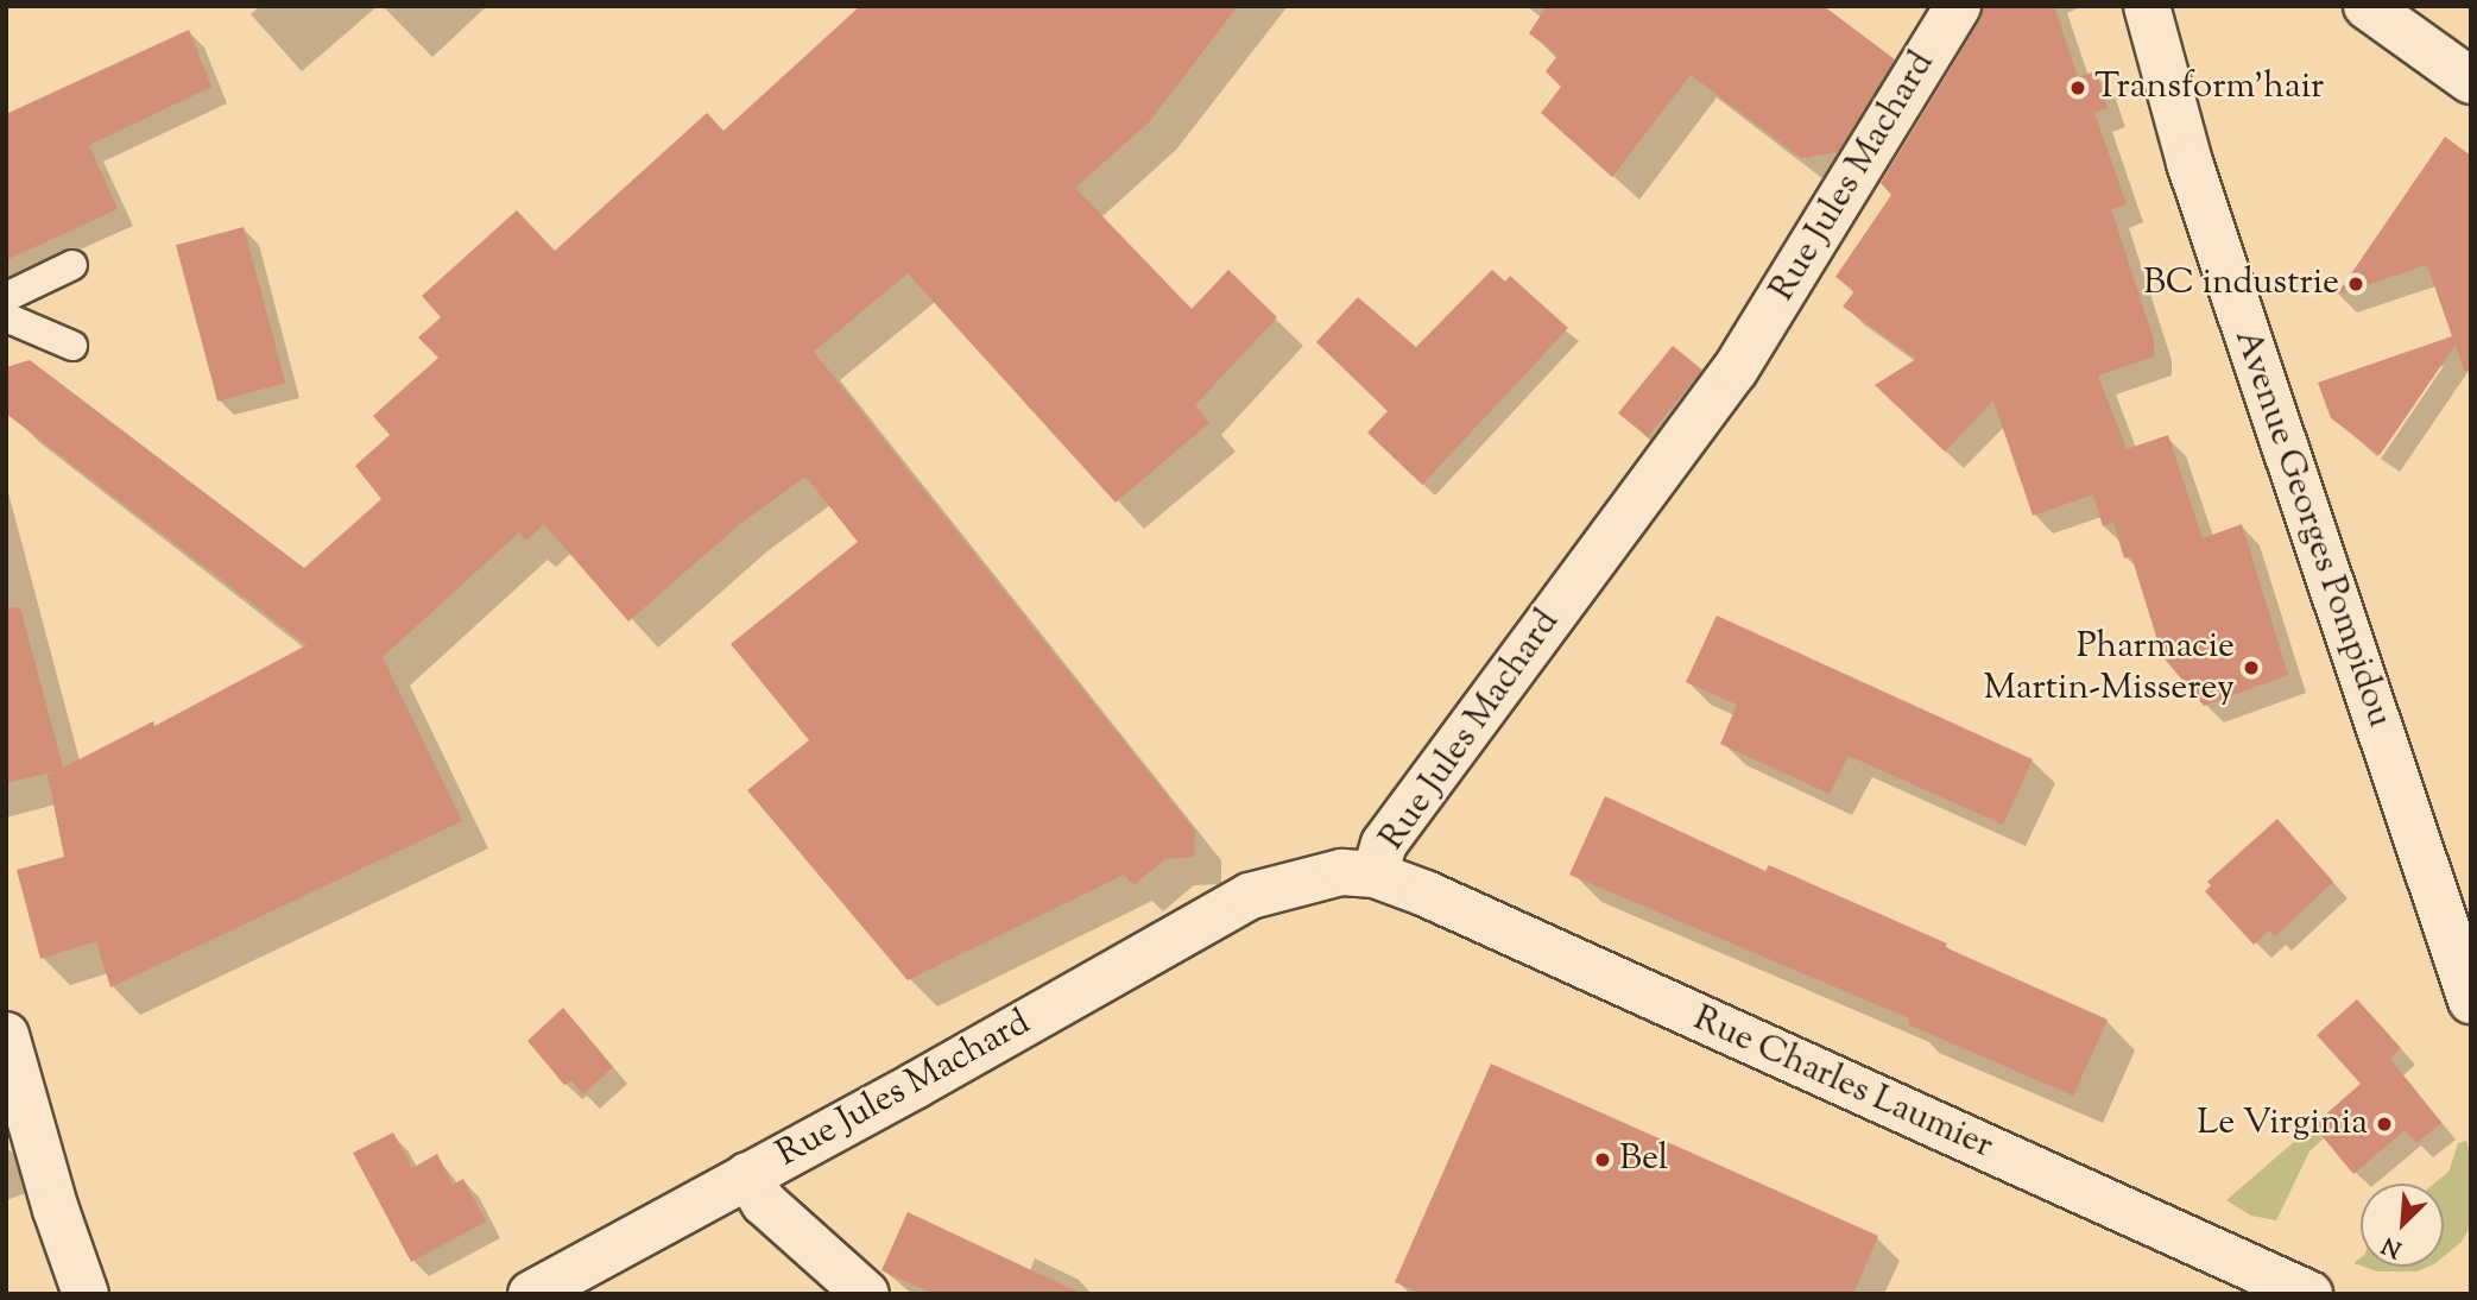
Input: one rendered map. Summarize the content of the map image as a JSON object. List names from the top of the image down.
{
  "streets": {
    "street": ["Rue Jules Machard", "Avenue Georges Pompidou", "Rue Charles Laumier"]
  },
  "crossings": [
    ["Rue Jules Machard", "Rue Charles Laumier"]
  ],
  "places": [
    "Transform'hair",
    "BC industrie",
    "Pharmacie Martin-Misserey",
    "Le Virginia",
    "Bel"
  ],
  "north": "bottom left"
}
